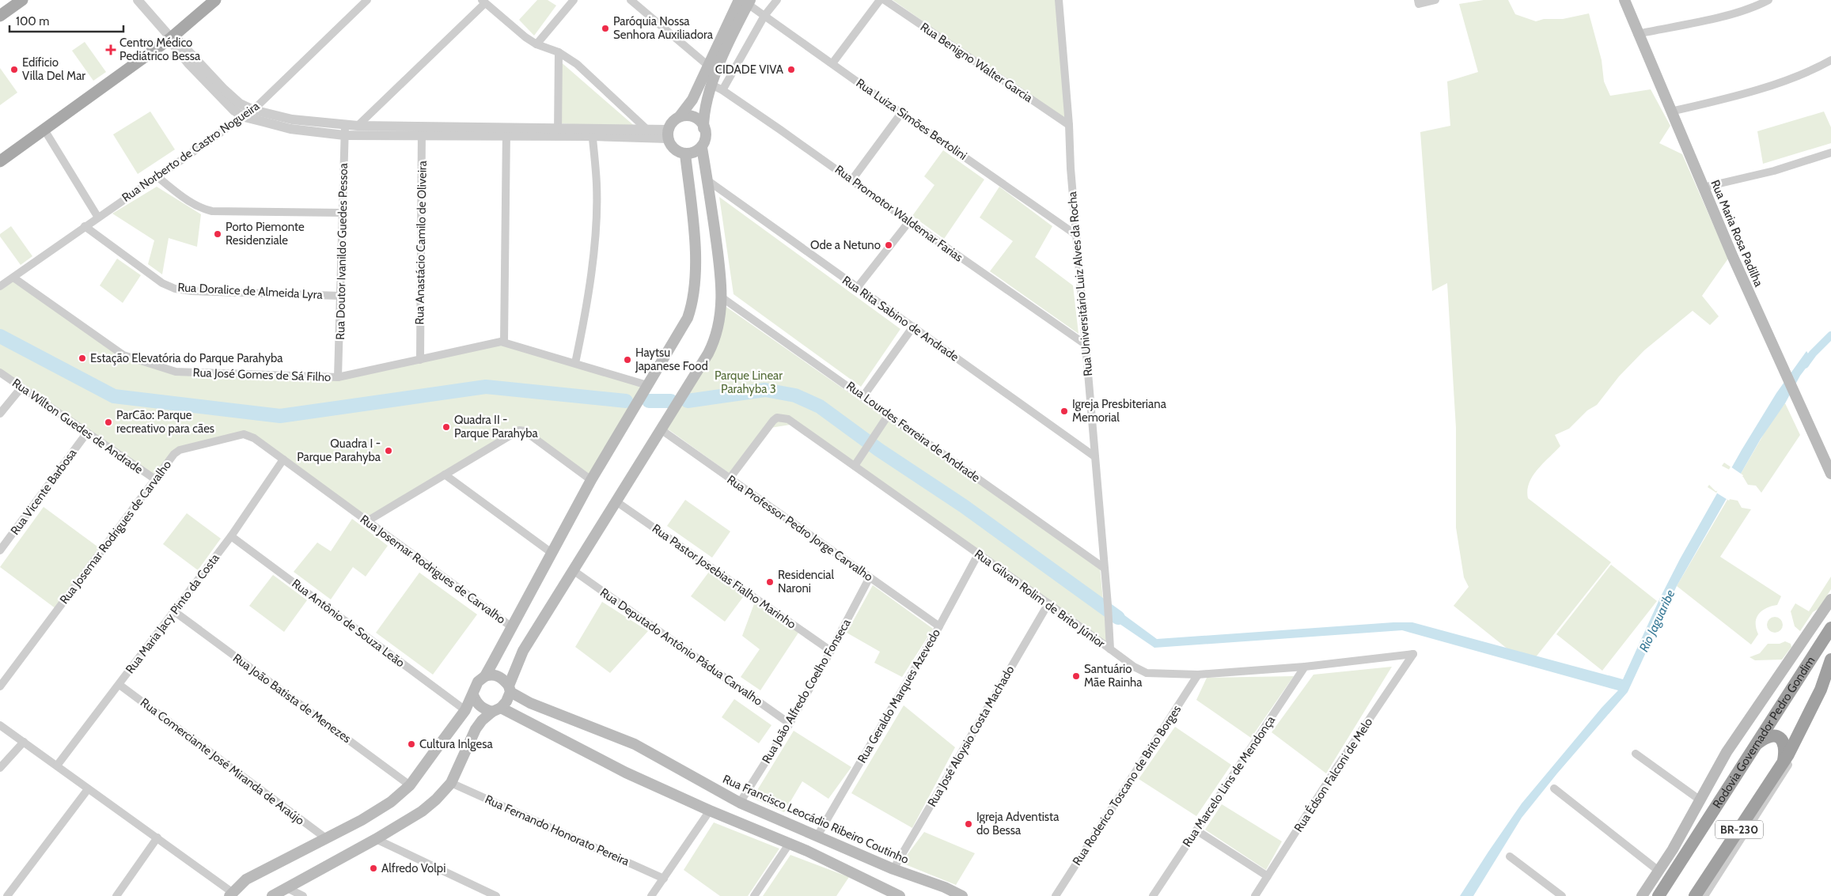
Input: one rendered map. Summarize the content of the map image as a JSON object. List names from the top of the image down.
{
  "streets": {
    "highway": ["Rodovia Governador Pedro Gondim", "BR-230"],
    "main road": ["Rua Maria Rosa Padilha", "Rua Francisco Leocádio Ribeiro Coutinho"],
    "street": [
      "Rua Benigno Walter Garcia",
      "Rua Luiza Simões Bertolini",
      "Rua Norberto de Castro Nogueira",
      "Rua Promotor Waldemar Farias",
      "Rua Anastácio Camilo de Oliveira",
      "Rua Doutor Ivanildo Guedes Pessoa",
      "Rua Universitário Luiz Alves da Rocha",
      "Rua Doralice de Almeida Lyra",
      "Rua Rita Sabino de Andrade",
      "Rua José Gomes de Sá Filho",
      "Rua Wilton Guedes de Andrade",
      "Rua Lourdes Ferreira de Andrade",
      "Rua Vicente Barbosa",
      "Rua Professor Pedro Jorge Carvalho",
      "Rua Josemar Rodrigues de Carvalho",
      "Rua Pastor Josebias Fialho Marinho",
      "Rua Gilvan Rolim de Brito Júnior",
      "Rua Maria Jacy Pinto da Costa",
      "Rua Antônio de Souza Leão",
      "Rua Deputado Antônio Pádua Carvalho",
      "Rua João Alfredo Coelho Fonseca",
      "Rua Geraldo Marques Azevedo",
      "Rua João Batista de Menezes",
      "Rua José Aloysio Costa Machado",
      "Rua Comerciante José Miranda de Araújo",
      "Rua Édson Falconi de Melo",
      "Rua Marcelo Lins de Mendonça",
      "Rua Roderico Toscano de Brito Borges",
      "Rua Fernando Honorato Pereira"
    ]
  },
  "crossings": [
    ["Rua Benigno Walter Garcia", "Rua Universitário Luiz Alves da Rocha"],
    ["Rua Luiza Simões Bertolini", "Rua Universitário Luiz Alves da Rocha"],
    ["Rua Norberto de Castro Nogueira", "Rua Doralice de Almeida Lyra"],
    ["Rua Norberto de Castro Nogueira", "Rua José Gomes de Sá Filho"],
    ["Rua Promotor Waldemar Farias", "Rua Universitário Luiz Alves da Rocha"],
    ["Rua Anastácio Camilo de Oliveira", "Rua José Gomes de Sá Filho"],
    ["Rua Doutor Ivanildo Guedes Pessoa", "Rua Doralice de Almeida Lyra"],
    ["Rua Doutor Ivanildo Guedes Pessoa", "Rua José Gomes de Sá Filho"],
    ["Rua Universitário Luiz Alves da Rocha", "Rua Rita Sabino de Andrade"],
    ["Rua Universitário Luiz Alves da Rocha", "Rua Lourdes Ferreira de Andrade"],
    ["Rua Universitário Luiz Alves da Rocha", "Rua Gilvan Rolim de Brito Júnior"],
    ["Rua Wilton Guedes de Andrade", "Rua Vicente Barbosa"],
    ["Rua Wilton Guedes de Andrade", "Rua Josemar Rodrigues de Carvalho"],
    ["Rua Professor Pedro Jorge Carvalho", "Rua Gilvan Rolim de Brito Júnior"],
    ["Rua Professor Pedro Jorge Carvalho", "Rua João Alfredo Coelho Fonseca"],
    ["Rua Professor Pedro Jorge Carvalho", "Rua Geraldo Marques Azevedo"],
    ["Rua Josemar Rodrigues de Carvalho", "Rua Maria Jacy Pinto da Costa"],
    ["Rua Pastor Josebias Fialho Marinho", "Rua João Alfredo Coelho Fonseca"],
    ["Rua Gilvan Rolim de Brito Júnior", "Rua Geraldo Marques Azevedo"],
    ["Rua Gilvan Rolim de Brito Júnior", "Rua José Aloysio Costa Machado"],
    ["Rua Gilvan Rolim de Brito Júnior", "Rua Édson Falconi de Melo"],
    ["Rua Gilvan Rolim de Brito Júnior", "Rua Marcelo Lins de Mendonça"],
    ["Rua Gilvan Rolim de Brito Júnior", "Rua Roderico Toscano de Brito Borges"],
    ["Rua Maria Jacy Pinto da Costa", "Rua Antônio de Souza Leão"],
    ["Rua Maria Jacy Pinto da Costa", "Rua João Batista de Menezes"],
    ["Rua Maria Jacy Pinto da Costa", "Rua Comerciante José Miranda de Araújo"],
    ["Rua Deputado Antônio Pádua Carvalho", "Rua João Alfredo Coelho Fonseca"],
    ["Rua João Alfredo Coelho Fonseca", "Rua Francisco Leocádio Ribeiro Coutinho"],
    ["Rua Geraldo Marques Azevedo", "Rua Francisco Leocádio Ribeiro Coutinho"],
    ["Rua José Aloysio Costa Machado", "Rua Francisco Leocádio Ribeiro Coutinho"]
  ],
  "water": ["Rio Jaguaribe"],
  "parks": ["Parque Linear Parahyba 3"],
  "places": {
    "other": [
      "Paróquia Nossa Senhora Auxiliadora",
      "Edíficio Villa Del Mar",
      "CIDADE VIVA",
      "Porto Piemonte Residenziale",
      "Ode a Netuno",
      "Estação Elevatória do Parque Parahyba",
      "Haytsu Japanese Food",
      "Igreja Presbiteriana Memorial",
      "ParCão: Parque recreativo para cães",
      "Quadra II - Parque Parahyba",
      "Quadra I - Parque Parahyba",
      "Residencial Naroni",
      "Santuário Mãe Rainha",
      "Cultura Inlgesa",
      "Igreja Adventista do Bessa",
      "Alfredo Volpi"
    ],
    "health": ["Centro Médico Pediátrico Bessa"]
  },
  "scale_bar": "100 m"
}
